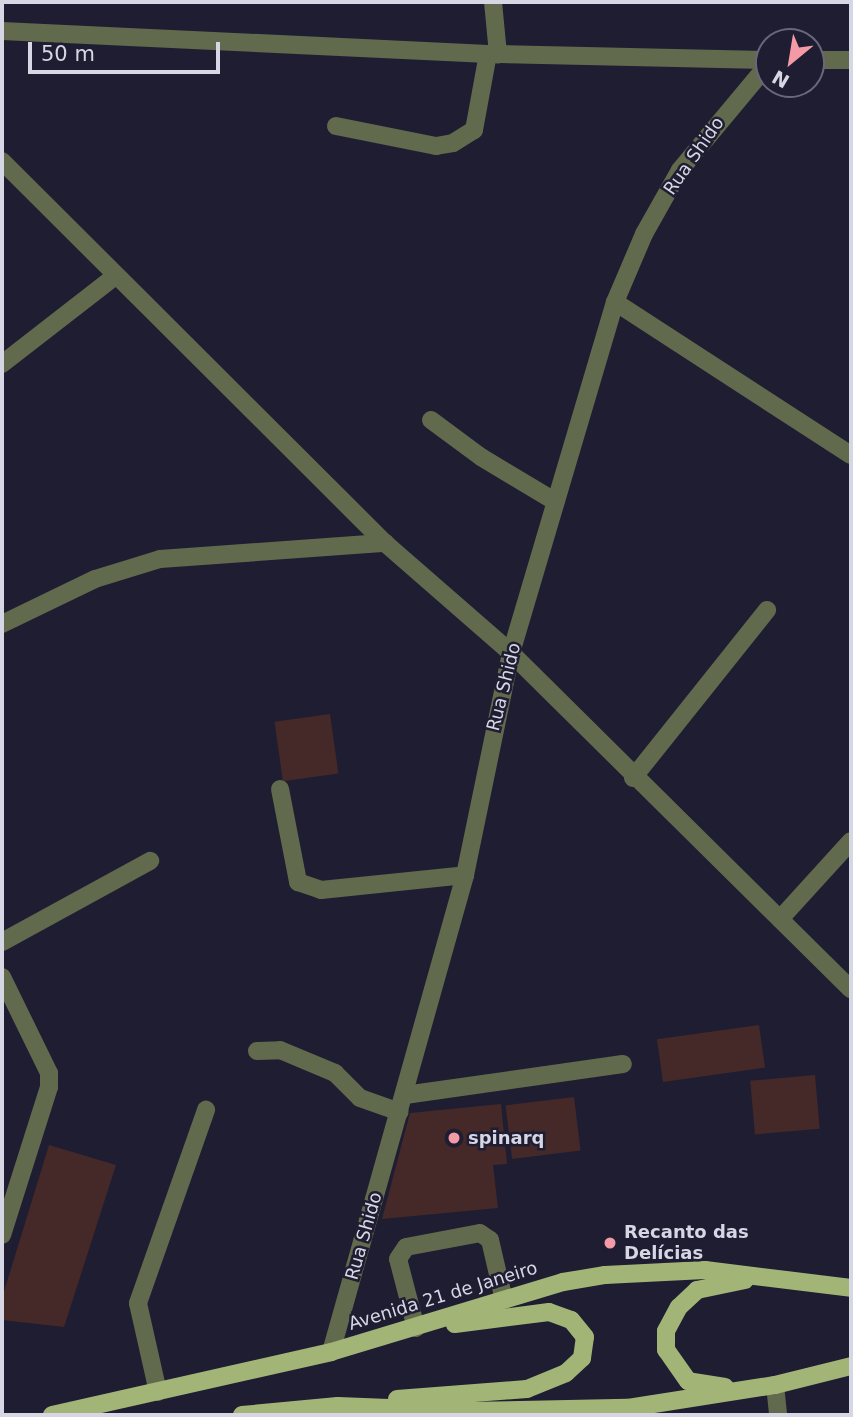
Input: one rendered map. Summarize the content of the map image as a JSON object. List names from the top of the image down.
{
  "streets": {
    "main road": ["Avenida 21 de Janeiro"],
    "street": ["Rua Shido"]
  },
  "crossings": [
    ["Rua Shido", "Avenida 21 de Janeiro"]
  ],
  "places": ["spinarq", "Recanto das Delícias"],
  "scale_bar": "50 m",
  "north": "bottom left"
}
